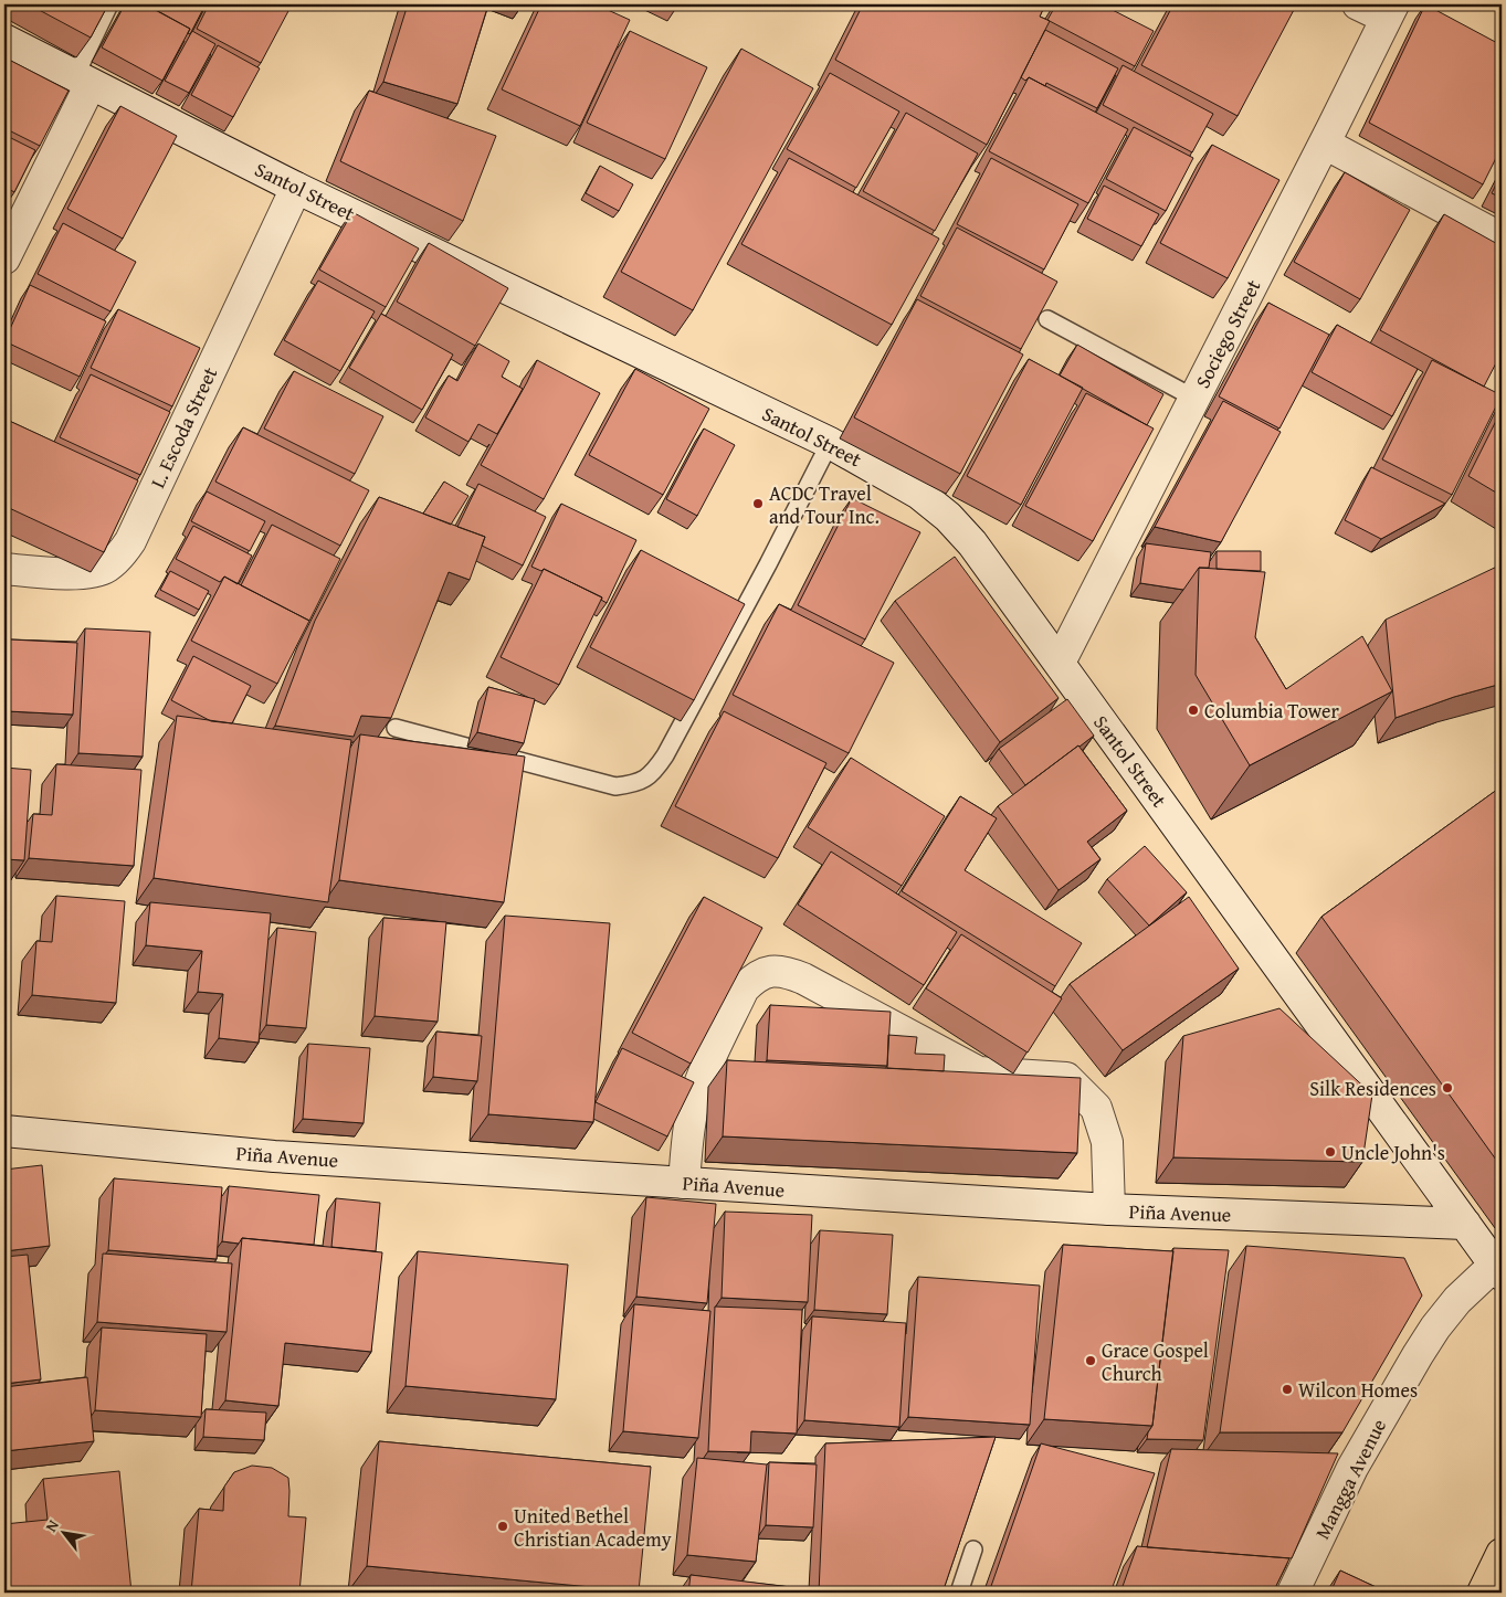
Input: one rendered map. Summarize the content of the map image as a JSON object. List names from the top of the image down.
{
  "streets": {
    "street": [
      "Santol Street",
      "Sociego Street",
      "L. Escoda Street",
      "Piña Avenue",
      "Mangga Avenue"
    ]
  },
  "crossings": [
    ["Santol Street", "Sociego Street"],
    ["Santol Street", "L. Escoda Street"],
    ["Santol Street", "Piña Avenue"],
    ["Santol Street", "Mangga Avenue"]
  ],
  "places": [
    "ACDC Travel and Tour Inc.",
    "Columbia Tower",
    "Silk Residences",
    "Uncle John's",
    "Grace Gospel Church",
    "Wilcon Homes",
    "United Bethel Christian Academy"
  ],
  "north": "top left"
}
